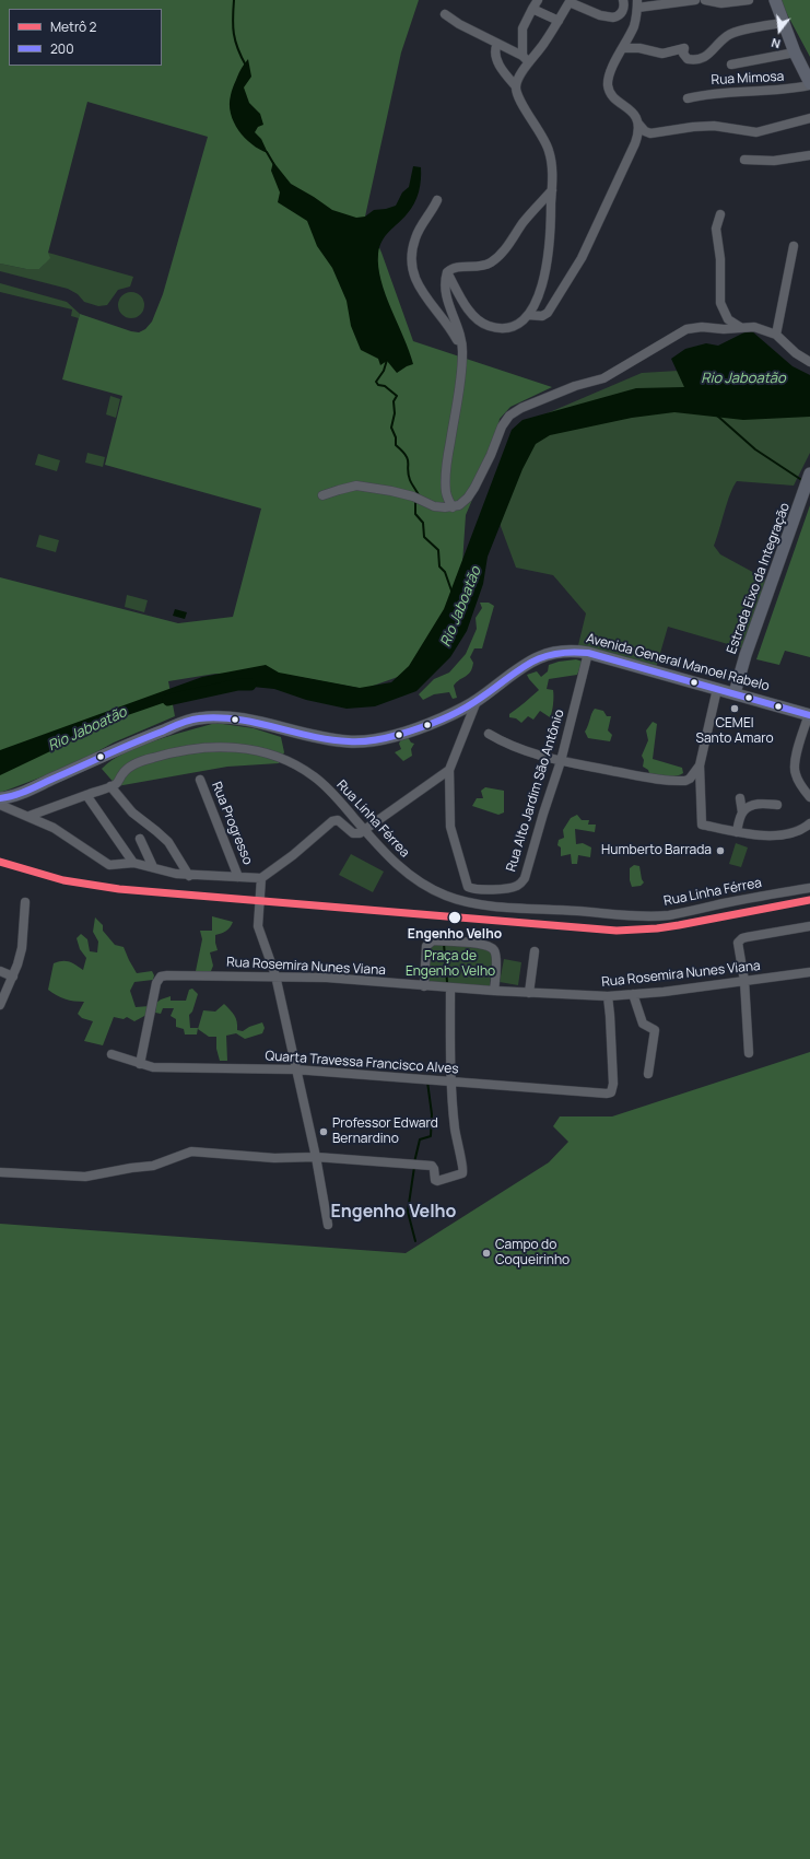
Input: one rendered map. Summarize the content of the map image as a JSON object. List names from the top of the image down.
{
  "streets": {
    "main road": ["Estrada Eixo da Integração", "Avenida General Manoel Rabelo"],
    "street": [
      "Rua Mimosa",
      "Rua Alto Jardim São Antônio",
      "Rua Linha Férrea",
      "Rua Progresso",
      "Rua Rosemira Nunes Viana",
      "Quarta Travessa Francisco Alves"
    ]
  },
  "crossings": [
    ["Estrada Eixo da Integração", "Avenida General Manoel Rabelo"],
    ["Avenida General Manoel Rabelo", "Rua Alto Jardim São Antônio"],
    ["Rua Rosemira Nunes Viana", "Quarta Travessa Francisco Alves"]
  ],
  "districts": ["Engenho Velho"],
  "water": ["Rio Jaboatão"],
  "parks": ["Praça de Engenho Velho"],
  "places": [
    "CEMEI Santo Amaro",
    "Humberto Barrada",
    "Engenho Velho",
    "Professor Edward Bernardino",
    "Campo do Coqueirinho"
  ],
  "lines": ["transit line 200", "metro line 2"],
  "legend": ["Metrô 2", "200"],
  "north": "bottom"
}
